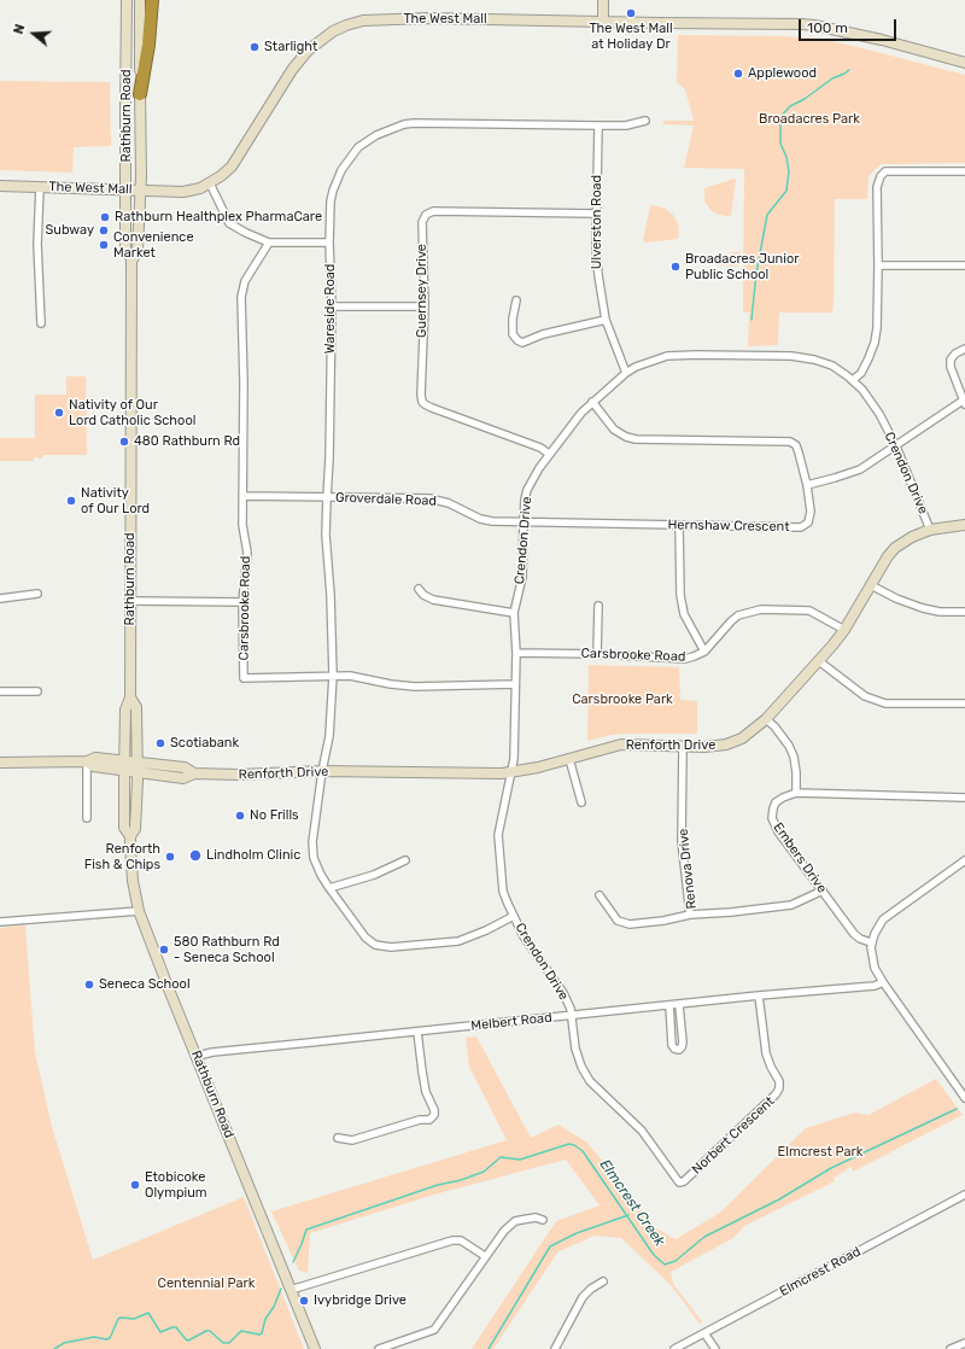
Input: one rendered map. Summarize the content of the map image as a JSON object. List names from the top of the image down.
{
  "streets": {
    "main road": ["The West Mall", "Rathburn Road", "Renforth Drive"],
    "street": [
      "Ulverston Road",
      "Guernsey Drive",
      "Wareside Road",
      "Crendon Drive",
      "Groverdale Road",
      "Hernshaw Crescent",
      "Carsbrooke Road",
      "Embers Drive",
      "Renova Drive",
      "Melbert Road",
      "Norbert Crescent",
      "Elmcrest Road"
    ]
  },
  "crossings": [
    ["The West Mall", "Rathburn Road"],
    ["Rathburn Road", "Renforth Drive"],
    ["Rathburn Road", "Melbert Road"],
    ["Ulverston Road", "Guernsey Drive"],
    ["Ulverston Road", "Wareside Road"],
    ["Ulverston Road", "Crendon Drive"],
    ["Guernsey Drive", "Crendon Drive"],
    ["Wareside Road", "Crendon Drive"],
    ["Wareside Road", "Groverdale Road"],
    ["Wareside Road", "Carsbrooke Road"],
    ["Wareside Road", "Renforth Drive"],
    ["Crendon Drive", "Groverdale Road"],
    ["Crendon Drive", "Hernshaw Crescent"],
    ["Crendon Drive", "Carsbrooke Road"],
    ["Crendon Drive", "Renforth Drive"],
    ["Crendon Drive", "Melbert Road"],
    ["Crendon Drive", "Norbert Crescent"],
    ["Groverdale Road", "Hernshaw Crescent"],
    ["Groverdale Road", "Carsbrooke Road"],
    ["Carsbrooke Road", "Renforth Drive"],
    ["Renforth Drive", "Renova Drive"],
    ["Embers Drive", "Renova Drive"],
    ["Melbert Road", "Norbert Crescent"]
  ],
  "water": ["Elmcrest Creek"],
  "parks": [
    "Broadacres Park",
    "Carsbrooke Park",
    "Elmcrest Park",
    "Centennial Park"
  ],
  "places": [
    "The West Mall at Holiday Dr",
    "Starlight",
    "Applewood",
    "Rathburn Healthplex PharmaCare",
    "Subway",
    "Convenience Market",
    "Broadacres Junior Public School",
    "Nativity of Our Lord Catholic School",
    "480 Rathburn Rd",
    "Nativity of Our Lord",
    "Scotiabank",
    "No Frills",
    "Lindholm Clinic",
    "Renforth Fish & Chips",
    "580 Rathburn Rd - Seneca School",
    "Seneca School",
    "Etobicoke Olympium",
    "Ivybridge Drive"
  ],
  "scale_bar": "100 m",
  "north": "left"
}
